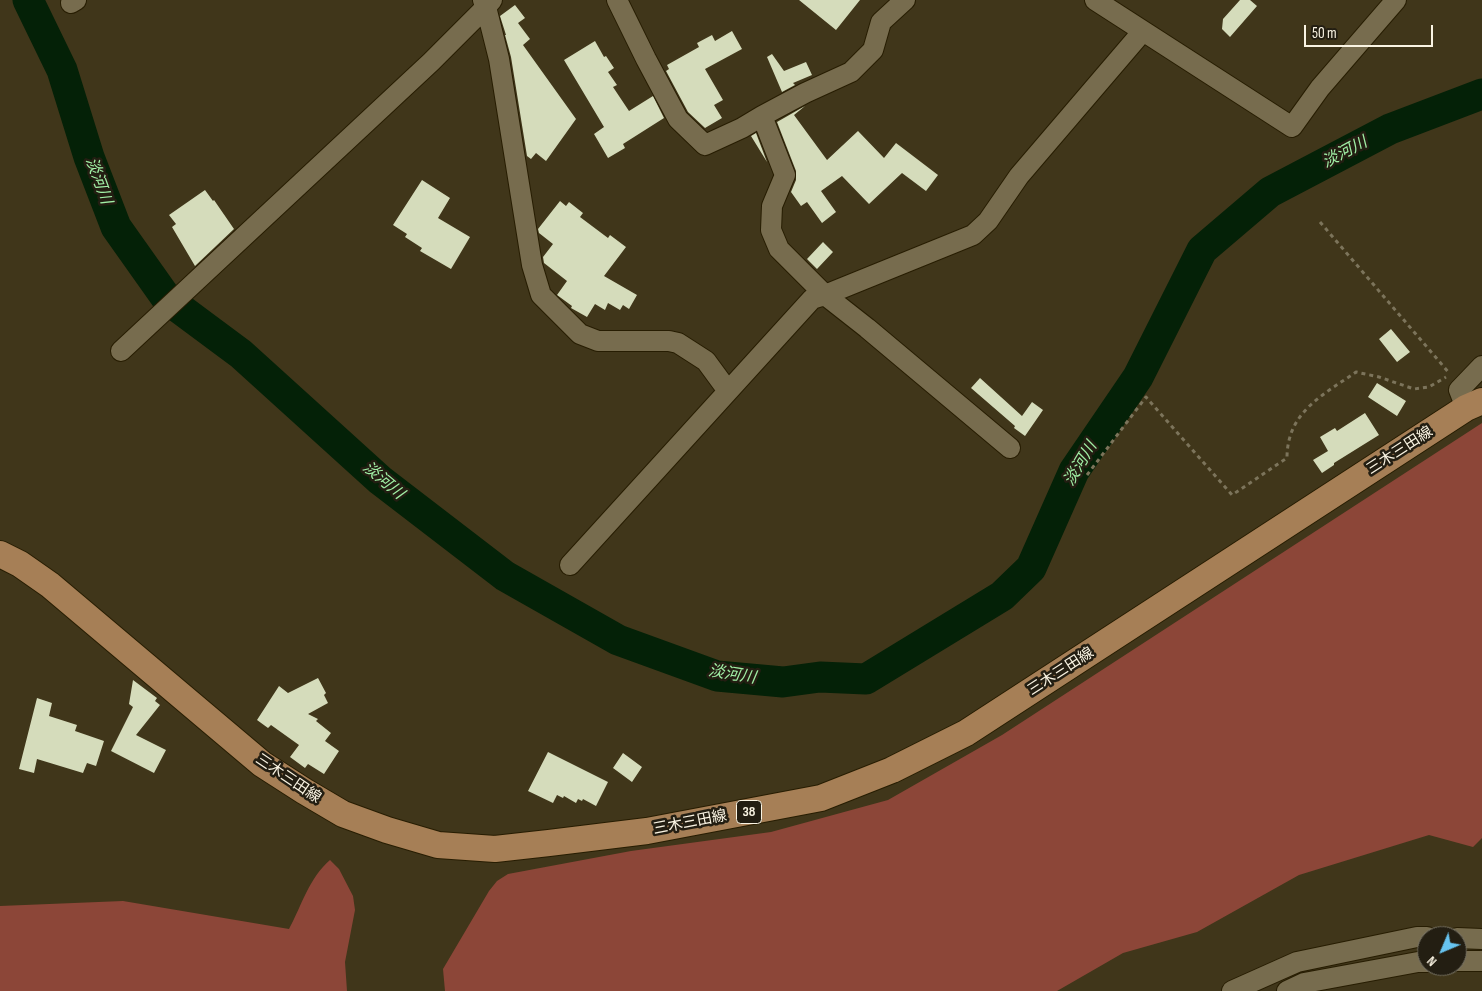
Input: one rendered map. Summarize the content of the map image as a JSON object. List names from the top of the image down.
{
  "streets": {
    "main road": ["三木三田線", "38"]
  },
  "water": ["淡河川"],
  "scale_bar": "50 m",
  "north": "bottom left"
}
